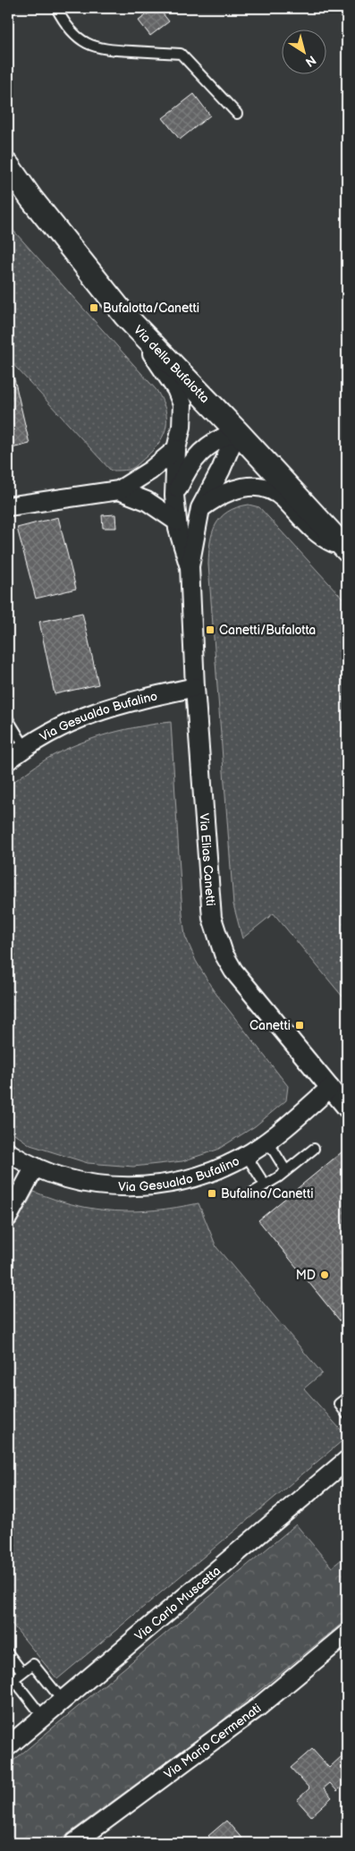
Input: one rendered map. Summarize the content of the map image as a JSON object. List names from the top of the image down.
{
  "streets": {
    "street": [
      "Via della Bufalotta",
      "Via Gesualdo Bufalino",
      "Via Elias Canetti",
      "Via Carlo Muscetta",
      "Via Mario Cermenati"
    ]
  },
  "crossings": [
    ["Via Gesualdo Bufalino", "Via Elias Canetti"]
  ],
  "places": {
    "transit": [
      "Bufalotta/Canetti",
      "Canetti/Bufalotta",
      "Canetti",
      "Bufalino/Canetti"
    ],
    "other": ["MD"]
  },
  "north": "bottom right"
}
